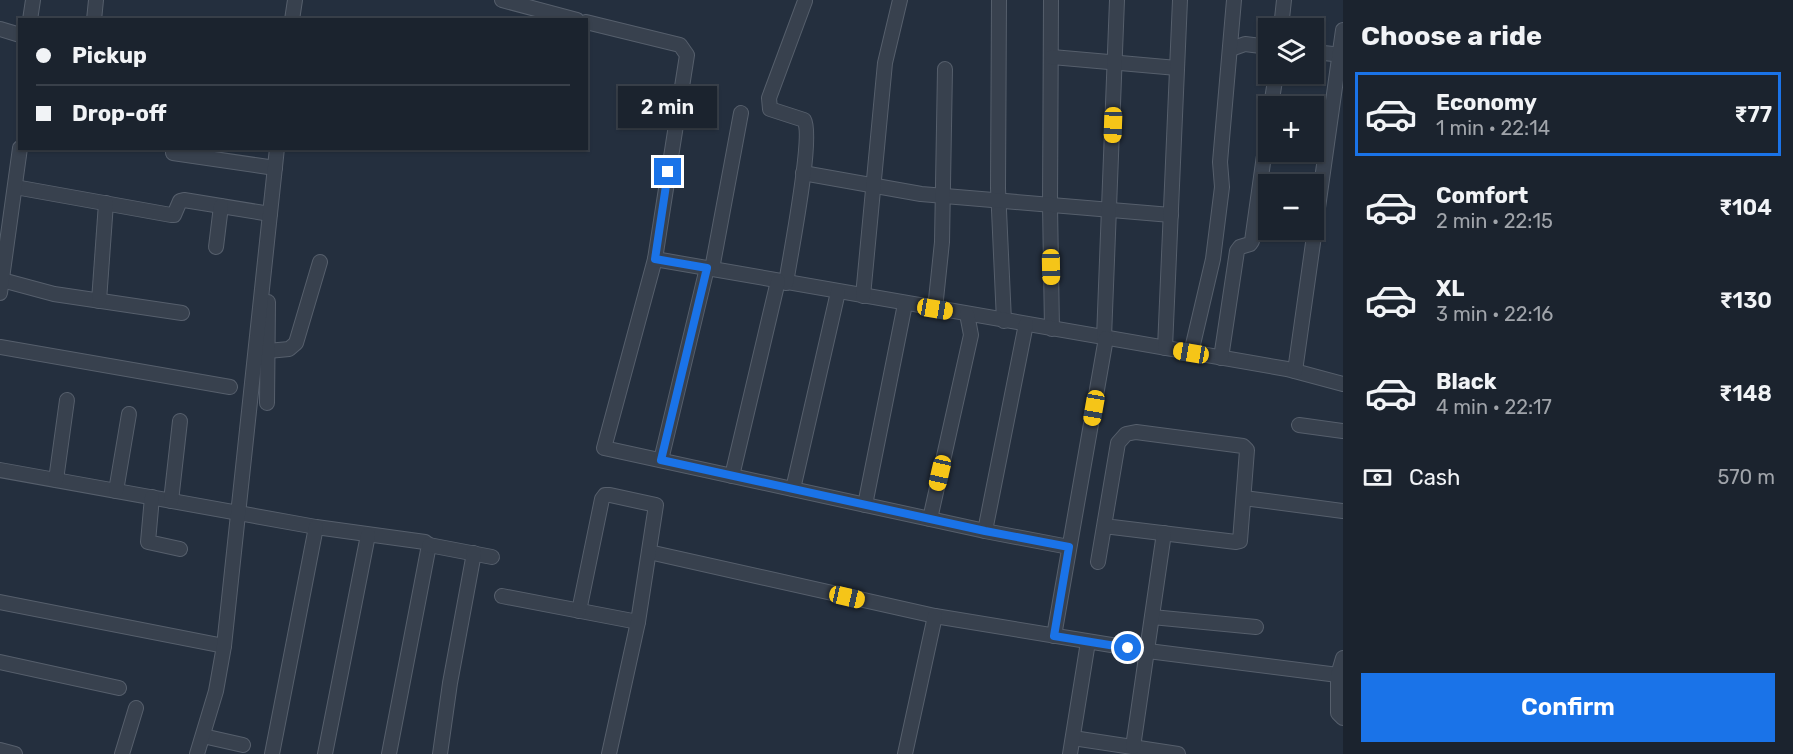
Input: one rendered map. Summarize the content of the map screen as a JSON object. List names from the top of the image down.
{
  "page": {
    "heading": "Choose a ride",
    "map_buttons": ["+", "−"],
    "banner": ["Pickup", "Drop-off"],
    "list": [
      {
        "name": "Economy",
        "note": "1 min · 22:14",
        "value": "₹77"
      },
      {
        "name": "Comfort",
        "note": "2 min · 22:15",
        "value": "₹104"
      },
      {
        "name": "XL",
        "note": "3 min · 22:16",
        "value": "₹130"
      },
      {
        "name": "Black",
        "note": "4 min · 22:17",
        "value": "₹148"
      }
    ],
    "bubble": "2 min",
    "pay": ["Cash", "570 m"],
    "buttons": "Confirm"
  }
}
